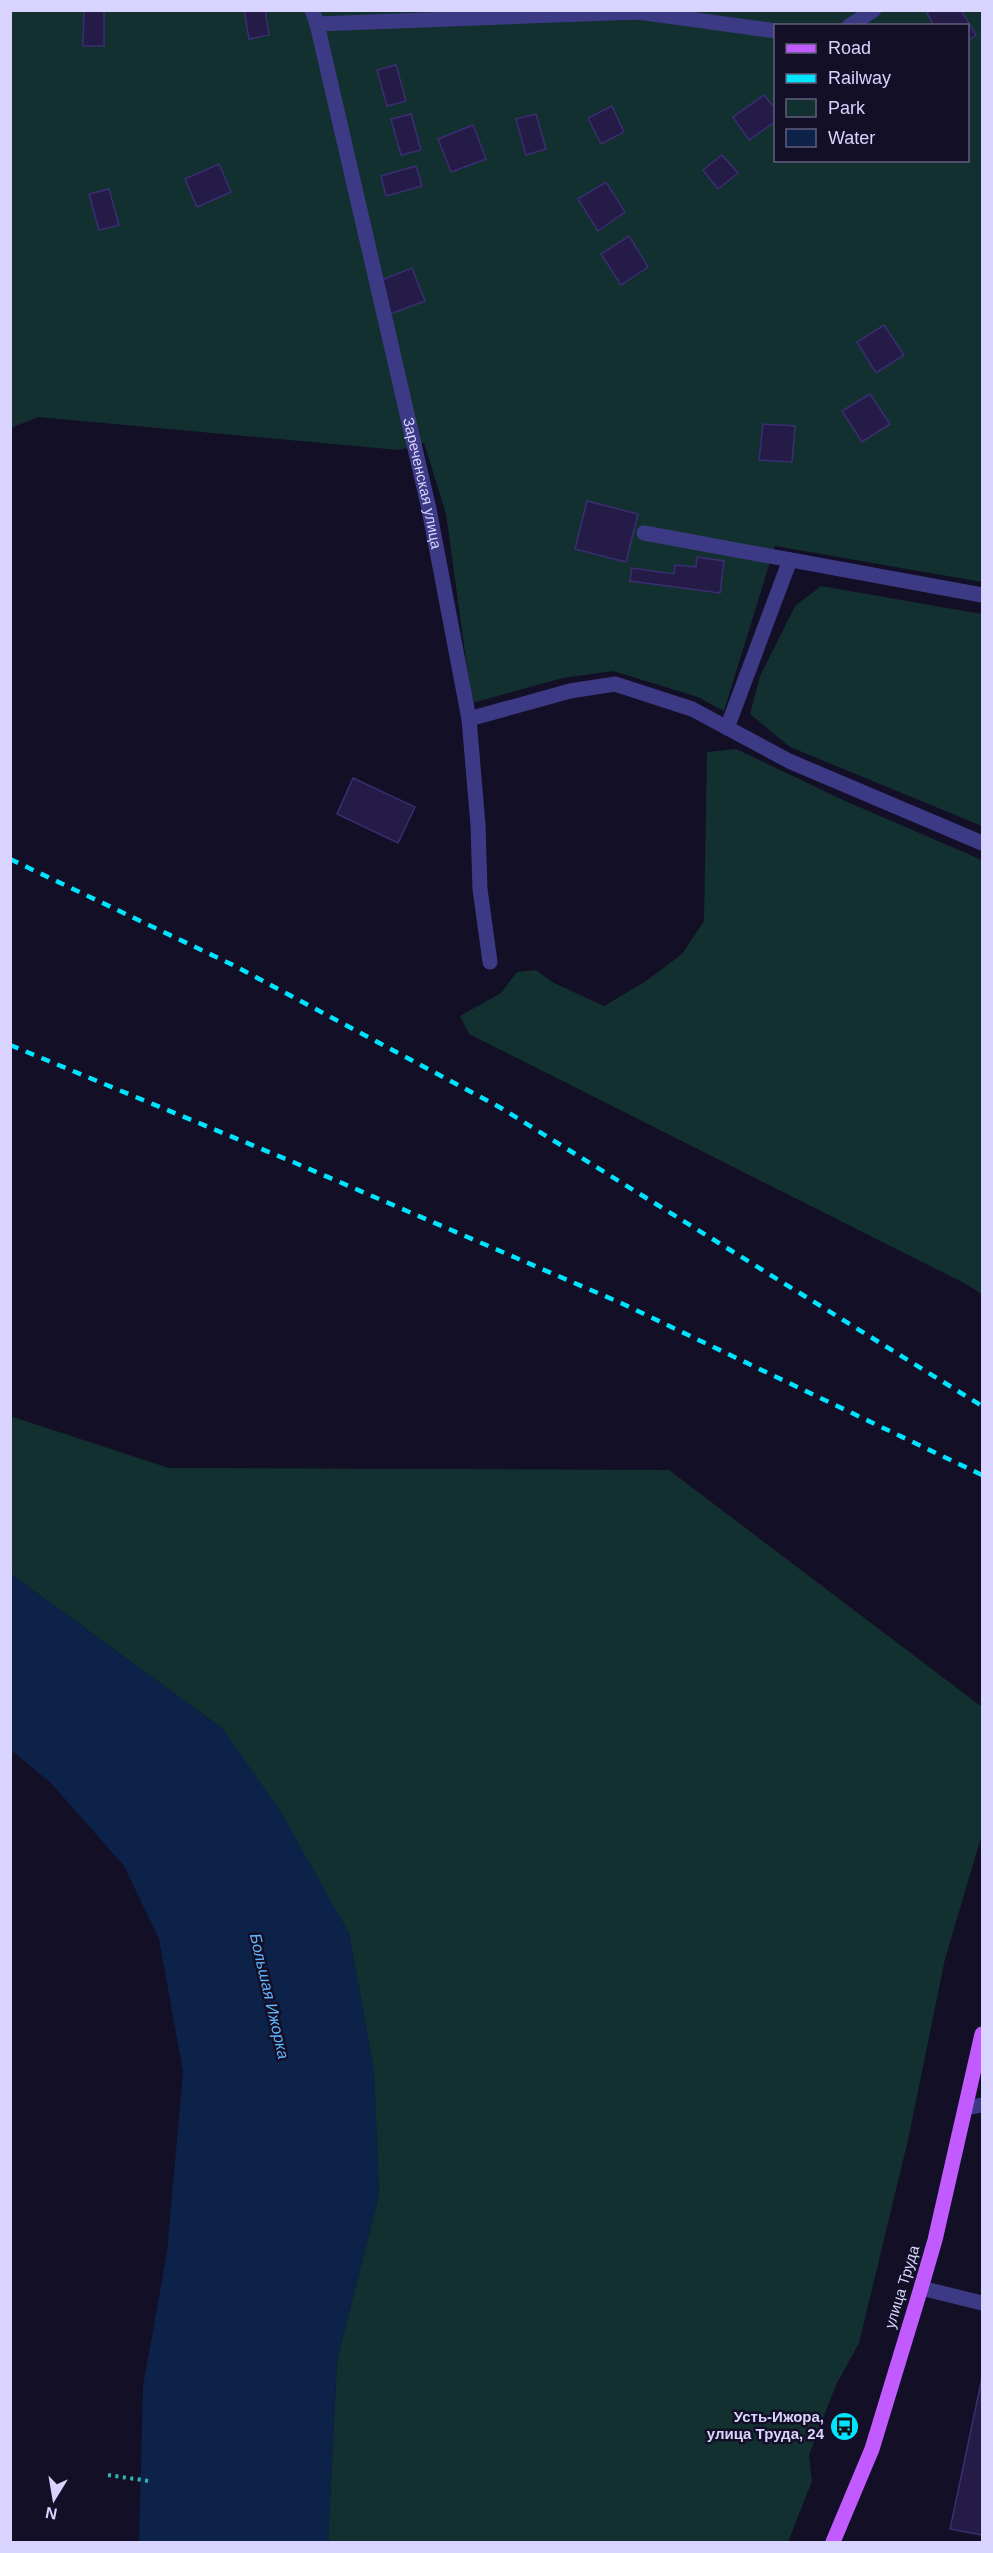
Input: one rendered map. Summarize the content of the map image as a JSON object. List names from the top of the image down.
{
  "streets": {
    "main road": ["улица Труда"],
    "street": ["Зареченская улица"]
  },
  "water": ["Большая Ижорка"],
  "places": {
    "bus stop": ["Усть-Ижора, улица Труда, 24"]
  },
  "legend": [
    "Road",
    "Railway",
    "Park",
    "Water"
  ],
  "north": "bottom"
}
